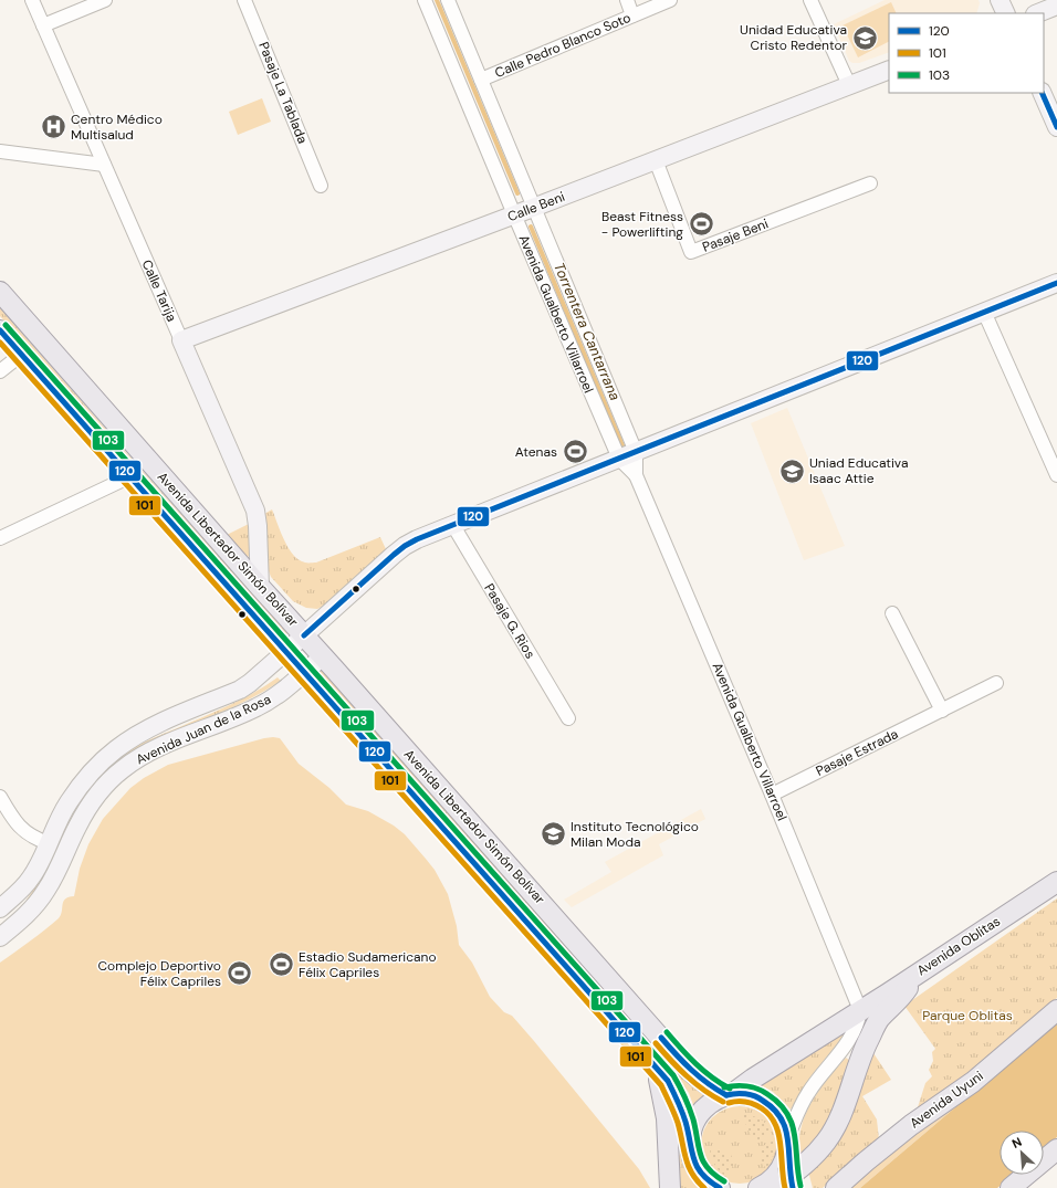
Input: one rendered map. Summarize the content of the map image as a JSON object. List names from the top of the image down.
{
  "streets": {
    "main road": [
      "Calle Beni",
      "Calle Tarija",
      "Avenida Libertador Simón Bolívar",
      "Avenida Juan de la Rosa",
      "Avenida Oblitas",
      "Avenida Uyuni"
    ],
    "street": [
      "Calle Pedro Blanco Soto",
      "Pasaje La Tablada",
      "Pasaje Beni",
      "Avenida Gualberto Villarroel",
      "Pasaje G. Rios",
      "Pasaje Estrada"
    ]
  },
  "crossings": [
    ["Calle Pedro Blanco Soto", "Avenida Gualberto Villarroel"],
    ["Calle Beni", "Pasaje Beni"],
    ["Calle Beni", "Calle Tarija"],
    ["Calle Beni", "Avenida Gualberto Villarroel"],
    ["Calle Tarija", "Avenida Libertador Simón Bolívar"],
    ["Avenida Gualberto Villarroel", "Avenida Juan de la Rosa"],
    ["Avenida Gualberto Villarroel", "Pasaje Estrada"],
    ["Avenida Gualberto Villarroel", "Avenida Oblitas"],
    ["Avenida Libertador Simón Bolívar", "Avenida Juan de la Rosa"],
    ["Avenida Libertador Simón Bolívar", "Avenida Oblitas"],
    ["Pasaje G. Rios", "Avenida Juan de la Rosa"]
  ],
  "water": ["Torrentera Cantarrana"],
  "parks": ["Parque Oblitas"],
  "places": {
    "school or university": ["Unidad Educativa Cristo Redentor", "Uniad Educativa Isaac Attie", "Instituto Tecnológico Milan Moda"],
    "hospital": ["Centro Médico Multisalud"],
    "sports": [
      "Beast Fitness - Powerlifting",
      "Atenas",
      "Estadio Sudamericano Félix Capriles",
      "Complejo Deportivo Félix Capriles"
    ]
  },
  "lines": ["transit line 120", "transit line 103", "transit line 101"],
  "legend": ["120", "101", "103"],
  "north": "top left"
}
